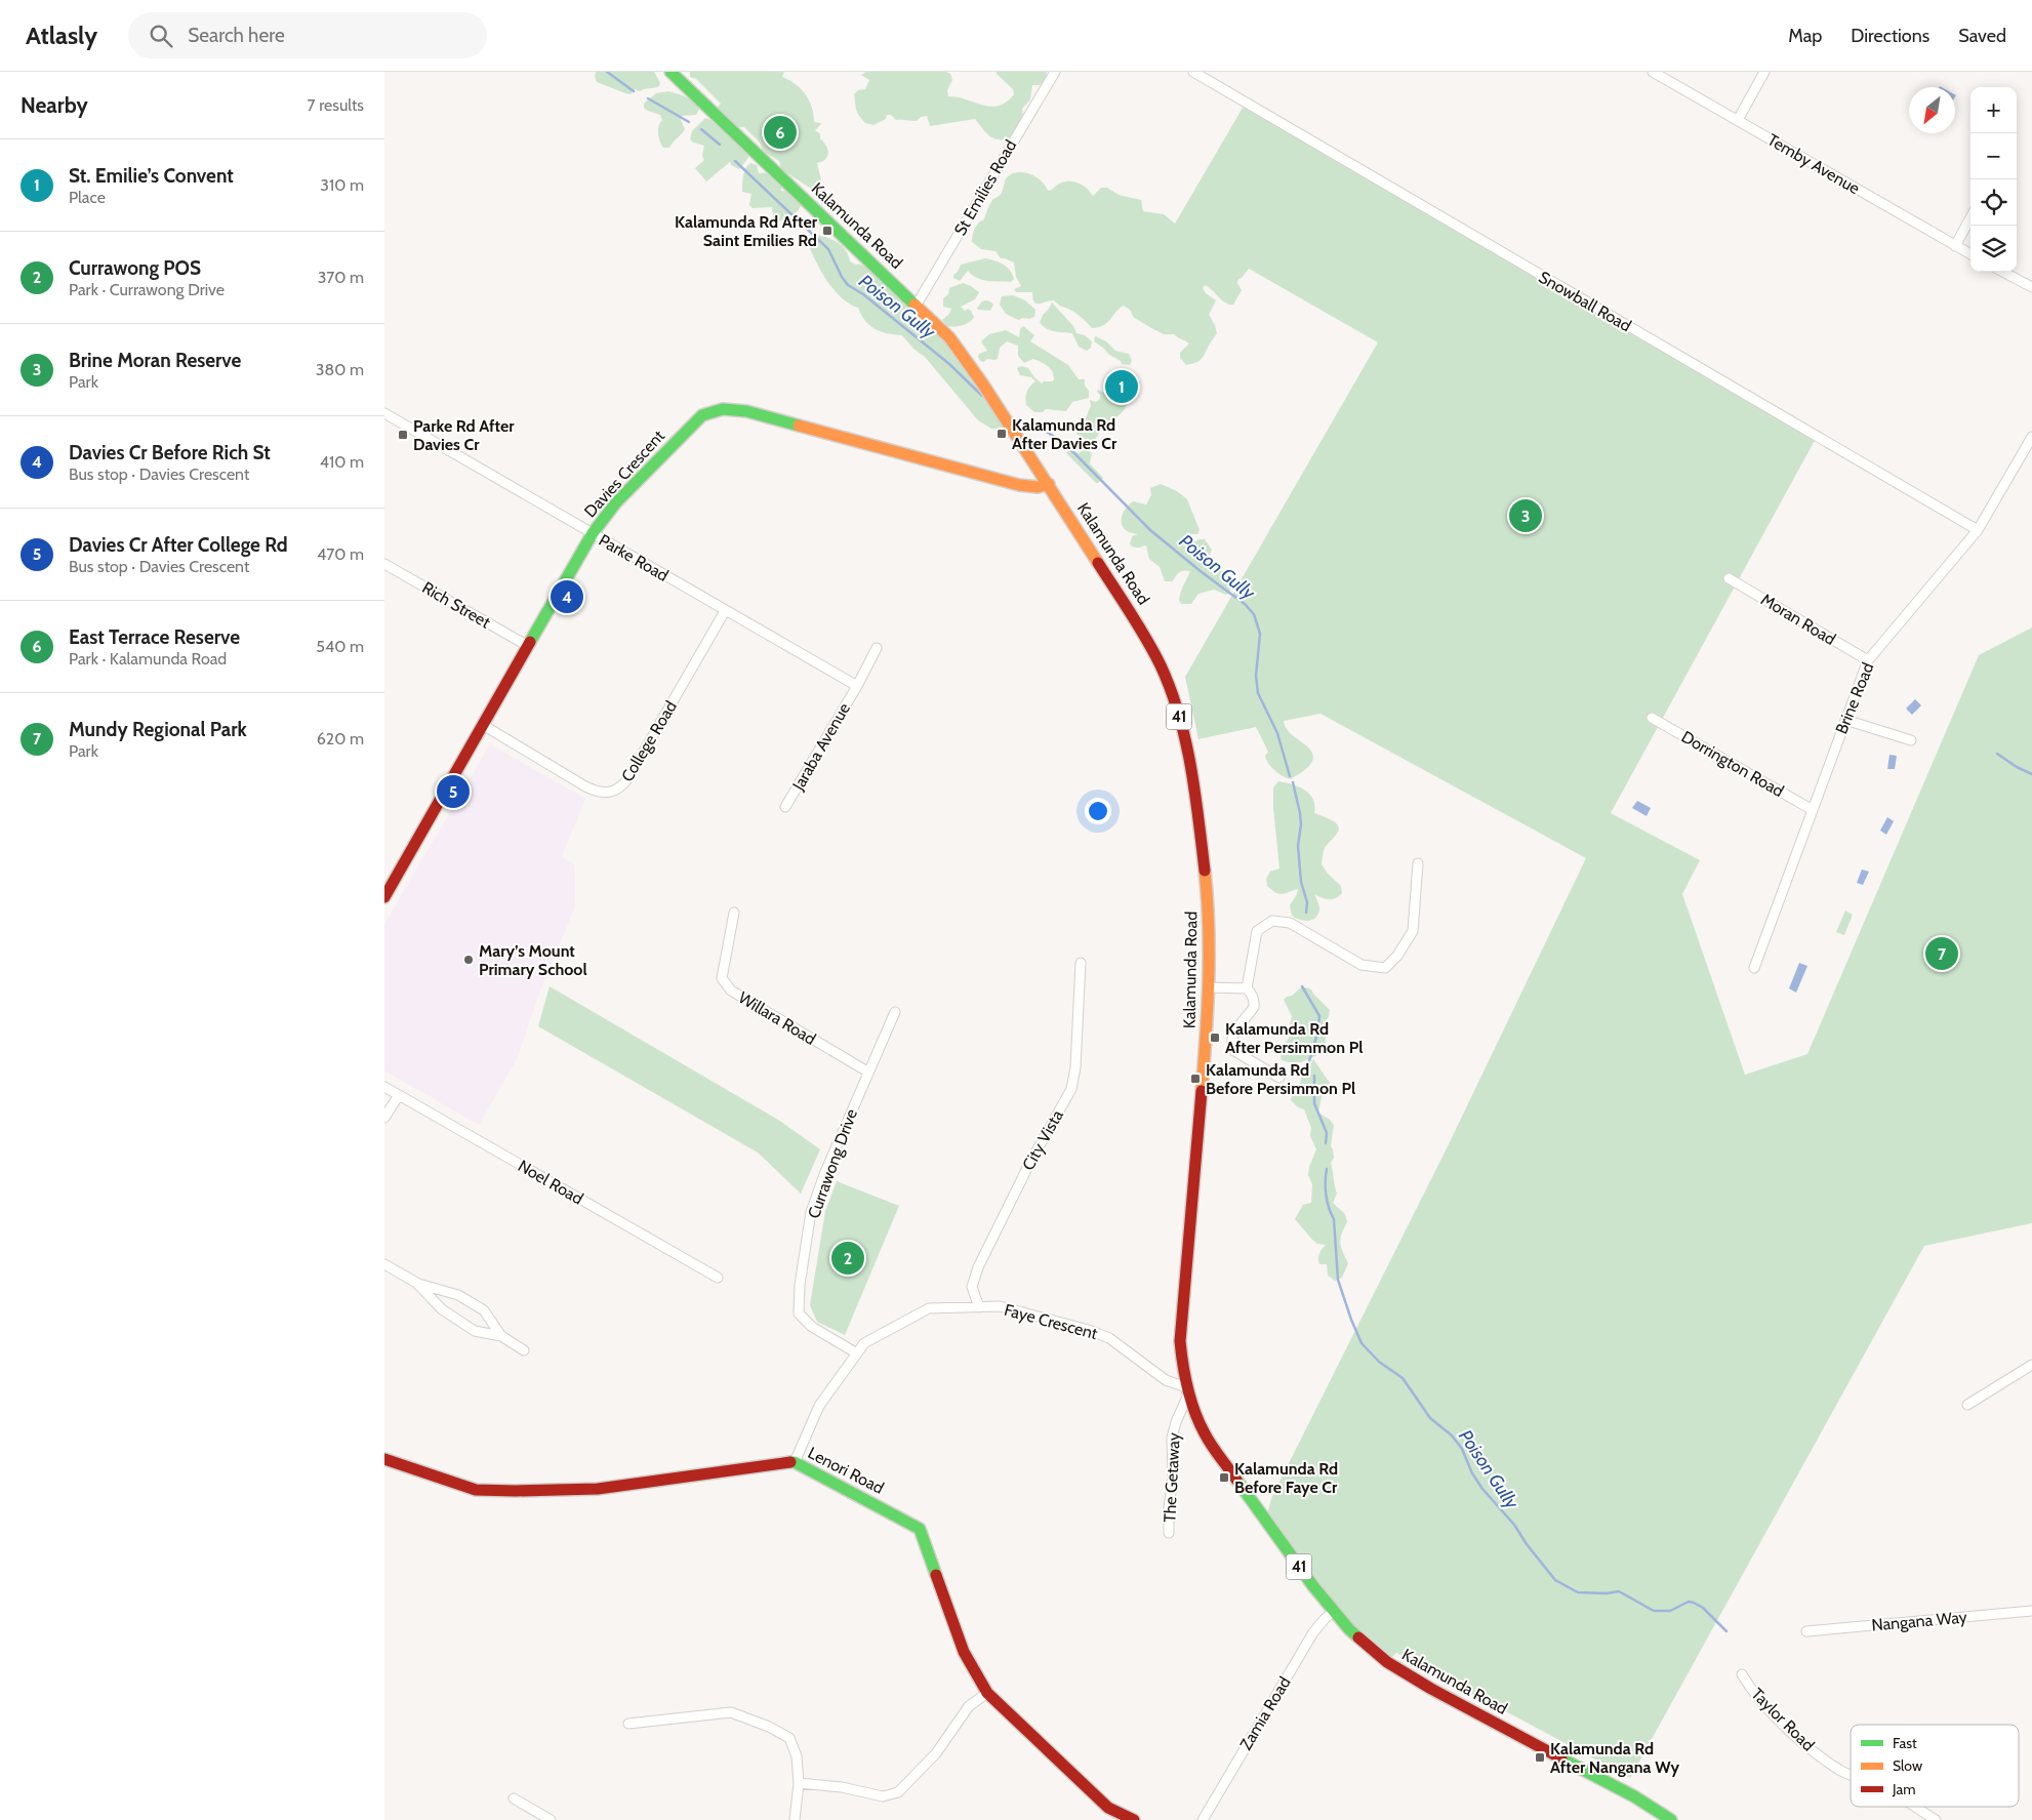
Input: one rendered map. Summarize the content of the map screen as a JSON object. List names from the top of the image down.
{
  "streets": {
    "main road": [
      "Kalamunda Road",
      "Davies Crescent",
      "41",
      "Lenori Road"
    ],
    "street": [
      "Temby Avenue",
      "St Emilies Road",
      "Snowball Road",
      "Parke Road",
      "Rich Street",
      "Moran Road",
      "Brine Road",
      "College Road",
      "Jaraba Avenue",
      "Dorrington Road",
      "Willara Road",
      "City Vista",
      "Currawong Drive",
      "Noel Road",
      "Faye Crescent",
      "The Getaway",
      "Nangana Way",
      "Zamia Road",
      "Taylor Road"
    ]
  },
  "crossings": [
    ["St Emilies Road", "Kalamunda Road"],
    ["Kalamunda Road", "Davies Crescent"],
    ["Kalamunda Road", "Faye Crescent"],
    ["Kalamunda Road", "The Getaway"],
    ["Kalamunda Road", "Zamia Road"],
    ["Snowball Road", "Brine Road"],
    ["Davies Crescent", "Parke Road"],
    ["Davies Crescent", "Rich Street"],
    ["Davies Crescent", "College Road"],
    ["Parke Road", "College Road"],
    ["Parke Road", "Jaraba Avenue"],
    ["Moran Road", "Brine Road"],
    ["Brine Road", "Dorrington Road"],
    ["Willara Road", "Currawong Drive"],
    ["City Vista", "Faye Crescent"],
    ["Currawong Drive", "Faye Crescent"],
    ["Faye Crescent", "Lenori Road"],
    ["Faye Crescent", "The Getaway"]
  ],
  "water": ["Poison Gully"],
  "places": {
    "transit": [
      "Kalamunda Rd After Saint Emilies Rd",
      "Kalamunda Rd After Davies Cr",
      "Parke Rd After Davies Cr",
      "Kalamunda Rd After Persimmon Pl",
      "Kalamunda Rd Before Persimmon Pl",
      "Kalamunda Rd Before Faye Cr",
      "Kalamunda Rd After Nangana Wy"
    ],
    "other": ["Mary’s Mount Primary School"]
  },
  "legend": ["Fast", "Slow", "Jam"],
  "north": "bottom left",
  "page": {
    "header": "Atlasly",
    "search": "Search here",
    "nav": ["Map", "Directions", "Saved"],
    "heading": ["Nearby", "7 results"],
    "map_buttons": ["+", "−"],
    "pins": [
      "6",
      "1",
      "3",
      "4",
      "5",
      "7",
      "2"
    ],
    "list": [
      {
        "mark": "1",
        "name": "St. Emilie’s Convent",
        "note": "Place",
        "value": "310 m"
      },
      {
        "mark": "2",
        "name": "Currawong POS",
        "note": "Park · Currawong Drive",
        "value": "370 m"
      },
      {
        "mark": "3",
        "name": "Brine Moran Reserve",
        "note": "Park",
        "value": "380 m"
      },
      {
        "mark": "4",
        "name": "Davies Cr Before Rich St",
        "note": "Bus stop · Davies Crescent",
        "value": "410 m"
      },
      {
        "mark": "5",
        "name": "Davies Cr After College Rd",
        "note": "Bus stop · Davies Crescent",
        "value": "470 m"
      },
      {
        "mark": "6",
        "name": "East Terrace Reserve",
        "note": "Park · Kalamunda Road",
        "value": "540 m"
      },
      {
        "mark": "7",
        "name": "Mundy Regional Park",
        "note": "Park",
        "value": "620 m"
      }
    ]
  }
}
